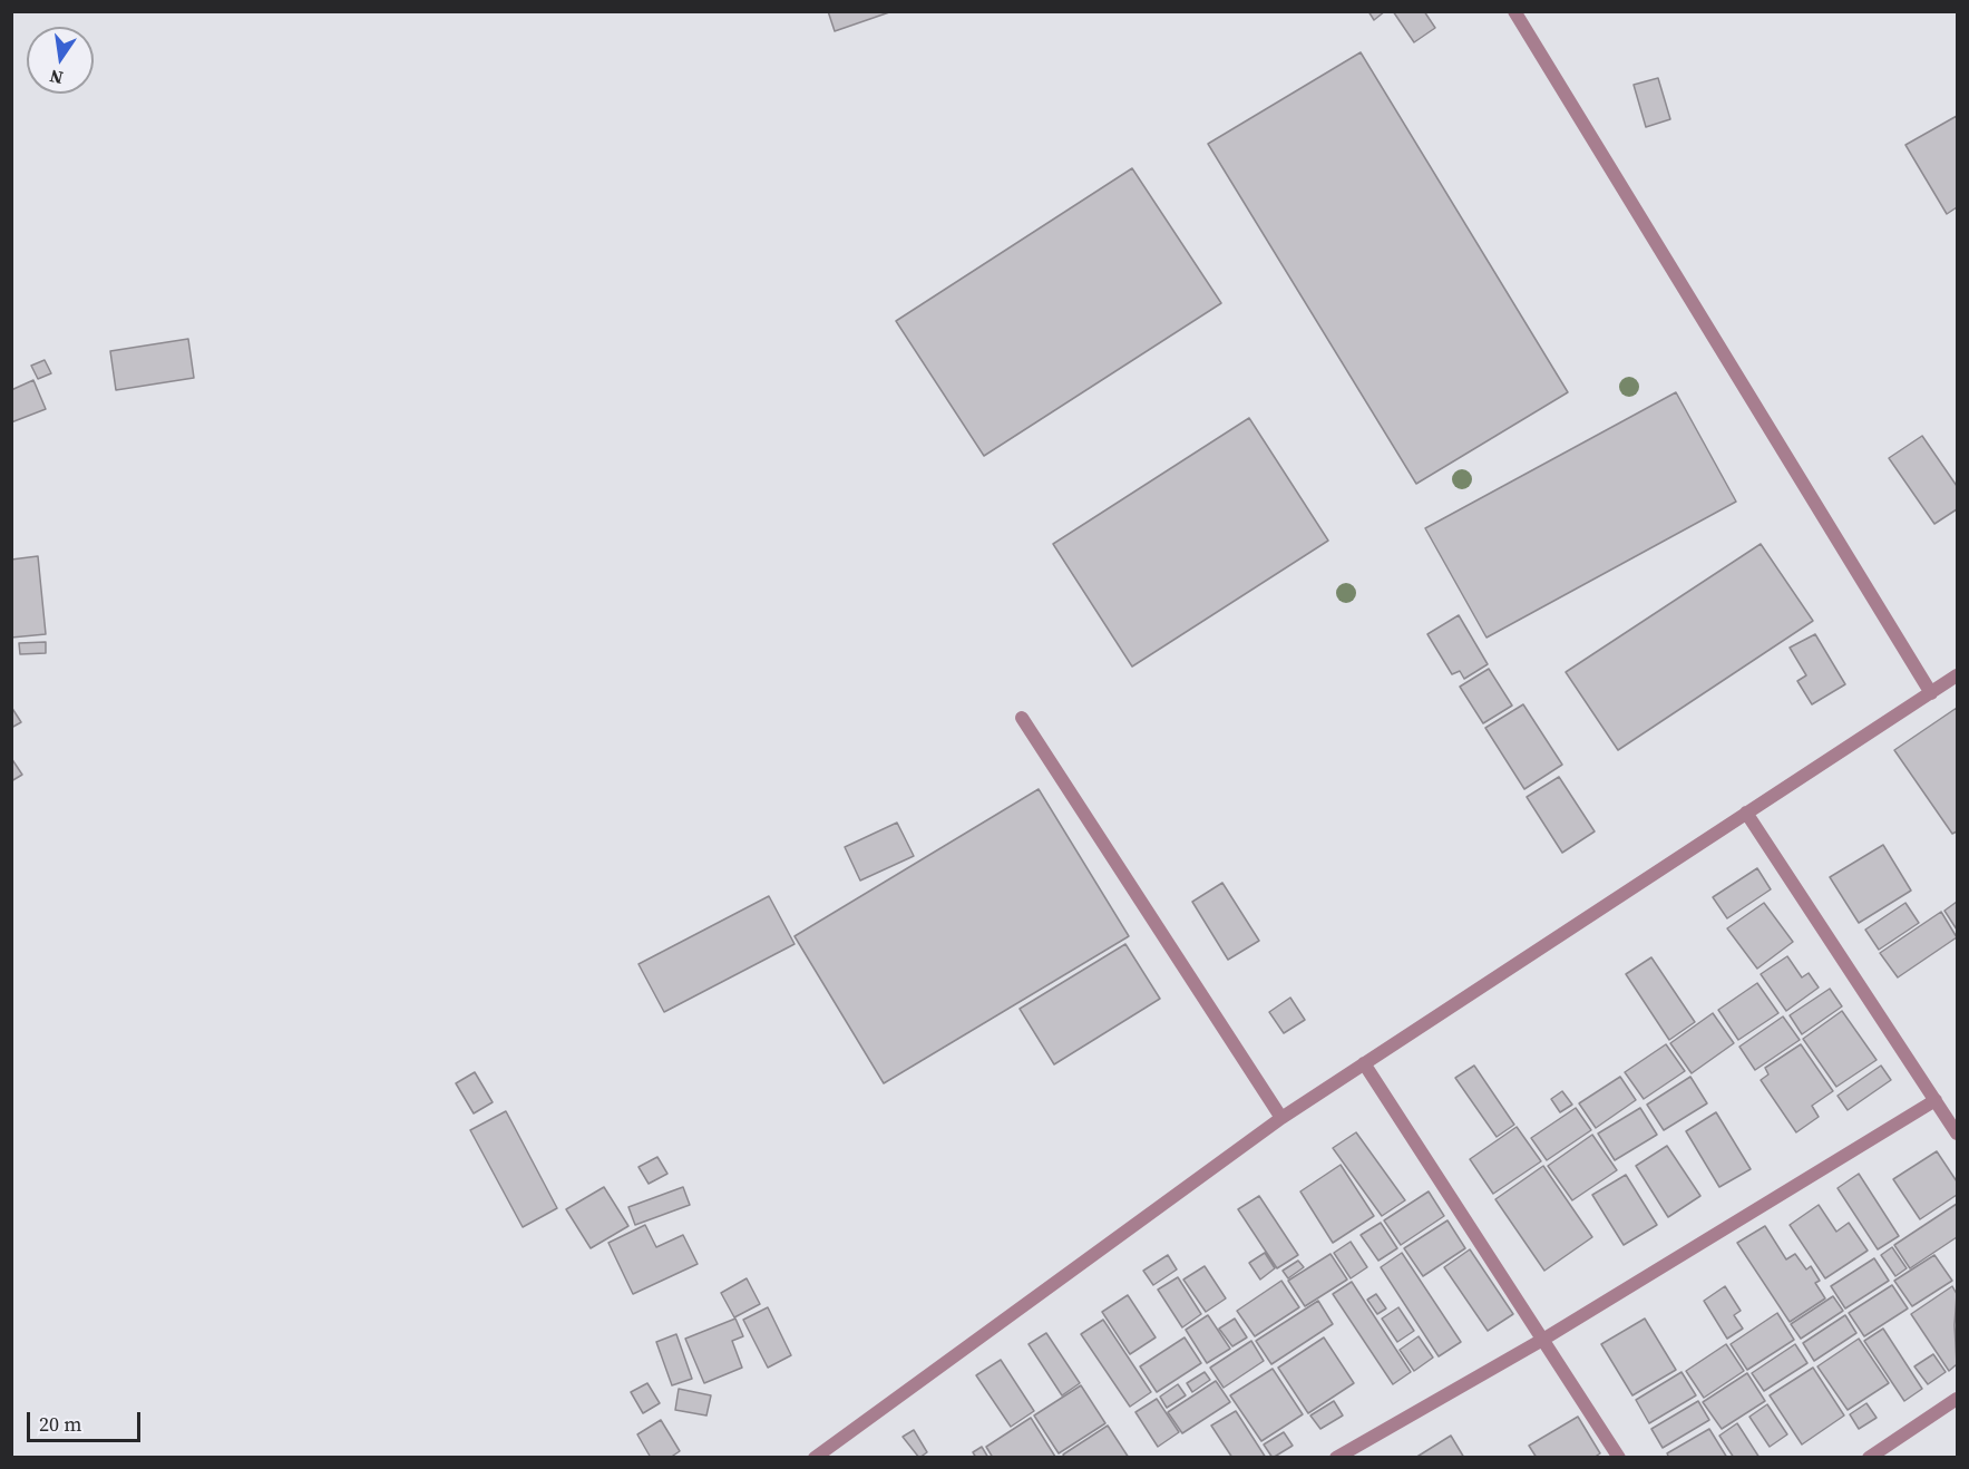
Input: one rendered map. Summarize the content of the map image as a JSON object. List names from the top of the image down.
{
  "scale_bar": "20 m",
  "north": "bottom"
}
